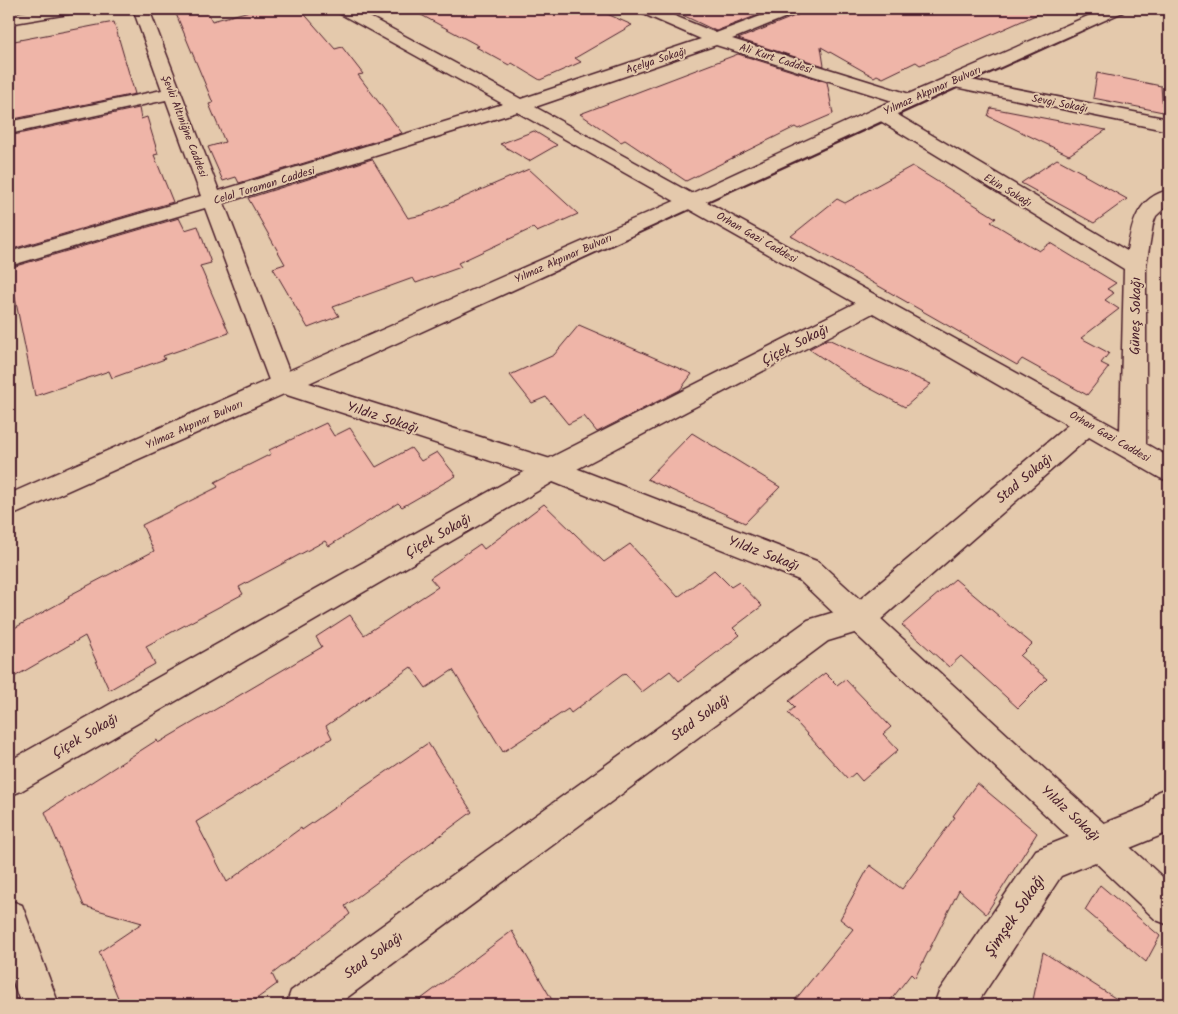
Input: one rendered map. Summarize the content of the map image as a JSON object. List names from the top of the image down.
{
  "streets": {
    "street": [
      "Ali Kurt Caddesi",
      "Açelya Sokağı",
      "Yılmaz Akpınar Bulvarı",
      "Sevgi Sokağı",
      "Şevki Altıniğne Caddesi",
      "Celal Toraman Caddesi",
      "Ekin Sokağı",
      "Orhan Gazi Caddesi",
      "Güneş Sokağı",
      "Çiçek Sokağı",
      "Yıldız Sokağı",
      "Stad Sokağı",
      "Şimşek Sokağı"
    ]
  },
  "crossings": [
    ["Ali Kurt Caddesi", "Açelya Sokağı"],
    ["Ali Kurt Caddesi", "Yılmaz Akpınar Bulvarı"],
    ["Açelya Sokağı", "Celal Toraman Caddesi"],
    ["Açelya Sokağı", "Orhan Gazi Caddesi"],
    ["Yılmaz Akpınar Bulvarı", "Sevgi Sokağı"],
    ["Yılmaz Akpınar Bulvarı", "Şevki Altıniğne Caddesi"],
    ["Yılmaz Akpınar Bulvarı", "Ekin Sokağı"],
    ["Yılmaz Akpınar Bulvarı", "Orhan Gazi Caddesi"],
    ["Yılmaz Akpınar Bulvarı", "Yıldız Sokağı"],
    ["Şevki Altıniğne Caddesi", "Celal Toraman Caddesi"],
    ["Şevki Altıniğne Caddesi", "Yıldız Sokağı"],
    ["Celal Toraman Caddesi", "Orhan Gazi Caddesi"],
    ["Ekin Sokağı", "Güneş Sokağı"],
    ["Orhan Gazi Caddesi", "Güneş Sokağı"],
    ["Orhan Gazi Caddesi", "Çiçek Sokağı"],
    ["Orhan Gazi Caddesi", "Stad Sokağı"],
    ["Çiçek Sokağı", "Yıldız Sokağı"],
    ["Yıldız Sokağı", "Stad Sokağı"],
    ["Yıldız Sokağı", "Şimşek Sokağı"]
  ]
}
